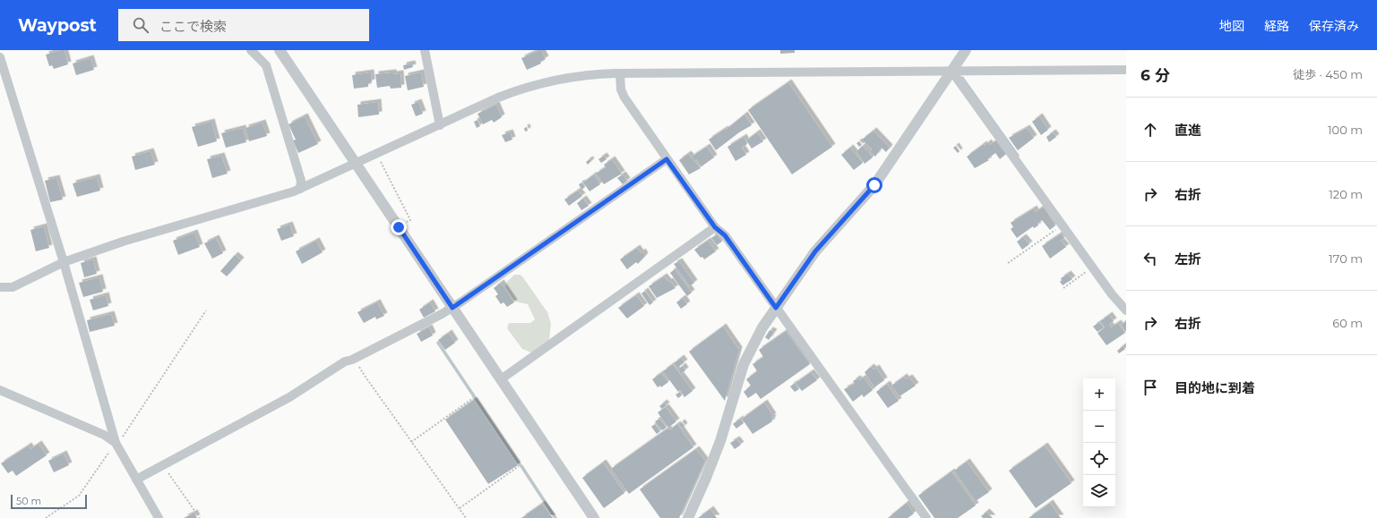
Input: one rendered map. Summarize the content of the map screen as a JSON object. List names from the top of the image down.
{
  "scale_bar": "50 m",
  "page": {
    "header": "Waypost",
    "search": "ここで検索",
    "nav": ["地図", "経路", "保存済み"],
    "heading": ["6 分", "徒歩 · 450 m"],
    "list": [
      ["直進", "100 m"],
      ["右折", "120 m"],
      ["左折", "170 m"],
      ["右折", "60 m"],
      "目的地に到着"
    ],
    "map_buttons": ["+", "−"],
    "scale": "50 m"
  }
}
